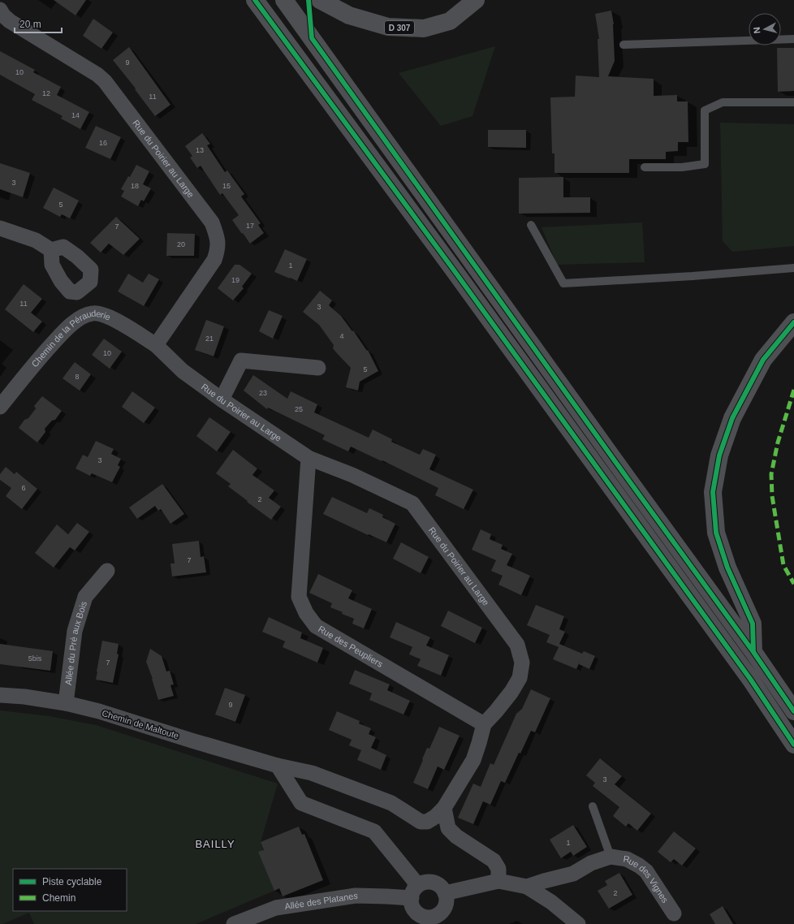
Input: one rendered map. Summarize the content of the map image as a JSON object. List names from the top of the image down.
{
  "streets": {
    "main road": ["D 307"],
    "street": [
      "Rue du Poirier au Large",
      "Chemin de la Pérauderie",
      "Allée du Pré aux Bois",
      "Rue des Peupliers",
      "Chemin de Maltoute",
      "Rue des Vignes",
      "Allée des Platanes"
    ]
  },
  "crossings": [
    ["Rue du Poirier au Large", "Chemin de la Pérauderie"],
    ["Rue du Poirier au Large", "Rue des Peupliers"],
    ["Rue du Poirier au Large", "Chemin de Maltoute"],
    ["Allée du Pré aux Bois", "Chemin de Maltoute"]
  ],
  "districts": ["BAILLY"],
  "house_numbers": [
    "9",
    "10",
    "12",
    "11",
    "14",
    "16",
    "13",
    "3",
    "18",
    "15",
    "5",
    "17",
    "7",
    "20",
    "1",
    "19",
    "11",
    "3",
    "4",
    "21",
    "10",
    "5",
    "8",
    "23",
    "25",
    "3",
    "6",
    "2",
    "7",
    "5bis",
    "7",
    "9",
    "3",
    "1",
    "2"
  ],
  "legend": ["Piste cyclable", "Chemin"],
  "scale_bar": "20 m",
  "north": "left"
}
